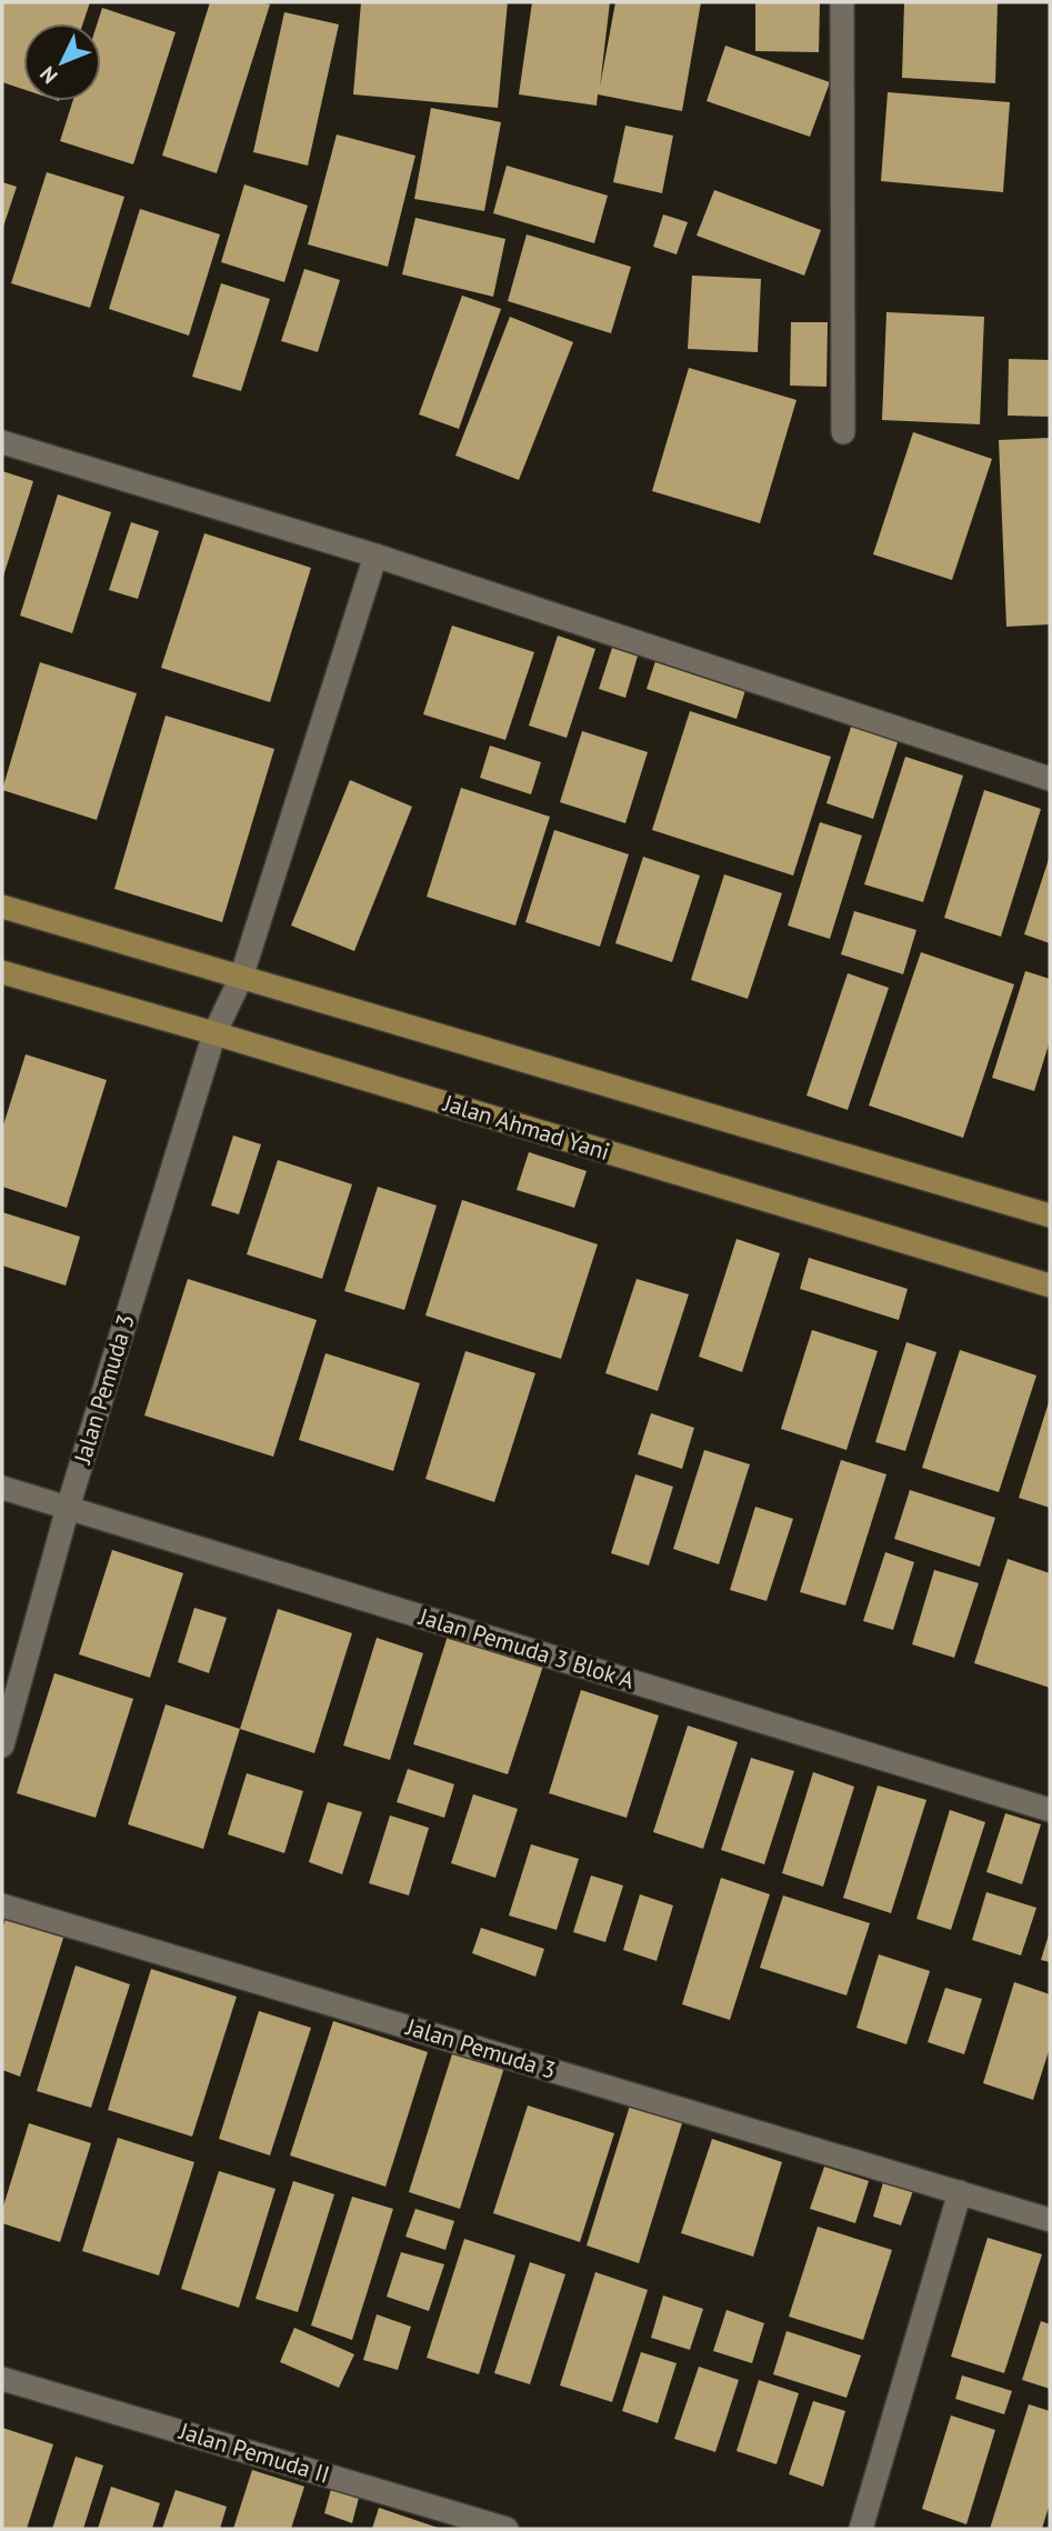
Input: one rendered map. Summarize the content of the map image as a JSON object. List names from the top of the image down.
{
  "streets": {
    "main road": ["Jalan Ahmad Yani"],
    "street": ["Jalan Pemuda 3", "Jalan Pemuda 3 Blok A", "Jalan Pemuda II"]
  },
  "crossings": [
    ["Jalan Ahmad Yani", "Jalan Pemuda 3"],
    ["Jalan Pemuda 3", "Jalan Pemuda 3 Blok A"]
  ],
  "north": "bottom left"
}
